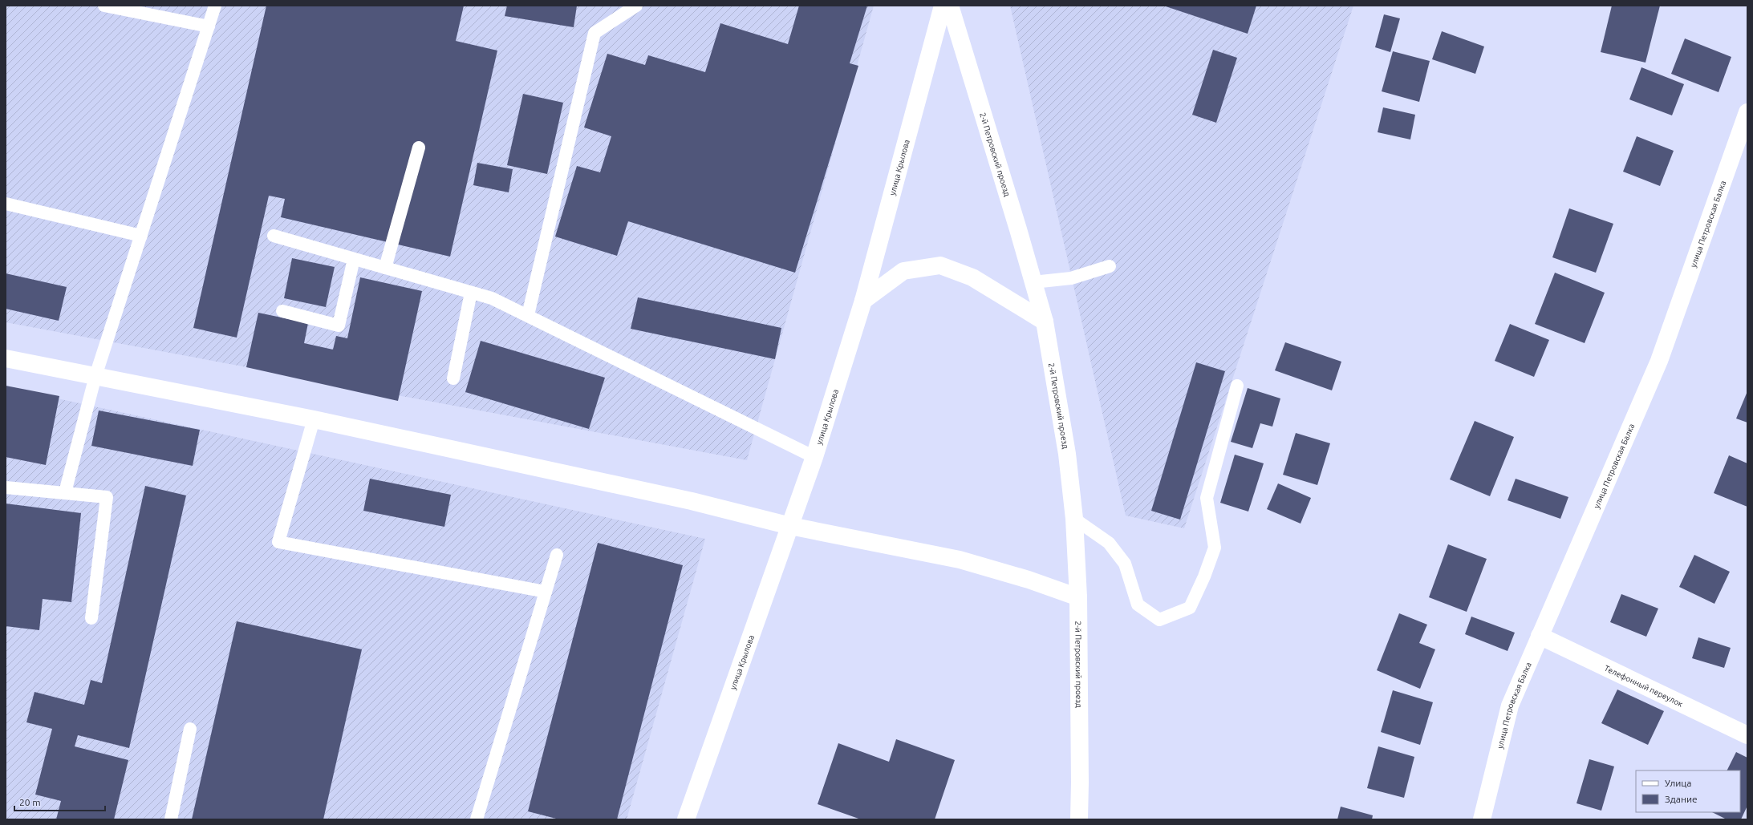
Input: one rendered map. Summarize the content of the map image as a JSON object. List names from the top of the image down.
{
  "streets": {
    "street": [
      "2-й Петровский проезд",
      "улица Крылова",
      "улица Петровская Балка",
      "Телефонный переулок"
    ]
  },
  "crossings": [
    ["улица Петровская Балка", "Телефонный переулок"]
  ],
  "legend": ["Улица", "Здание"],
  "scale_bar": "20 m"
}
